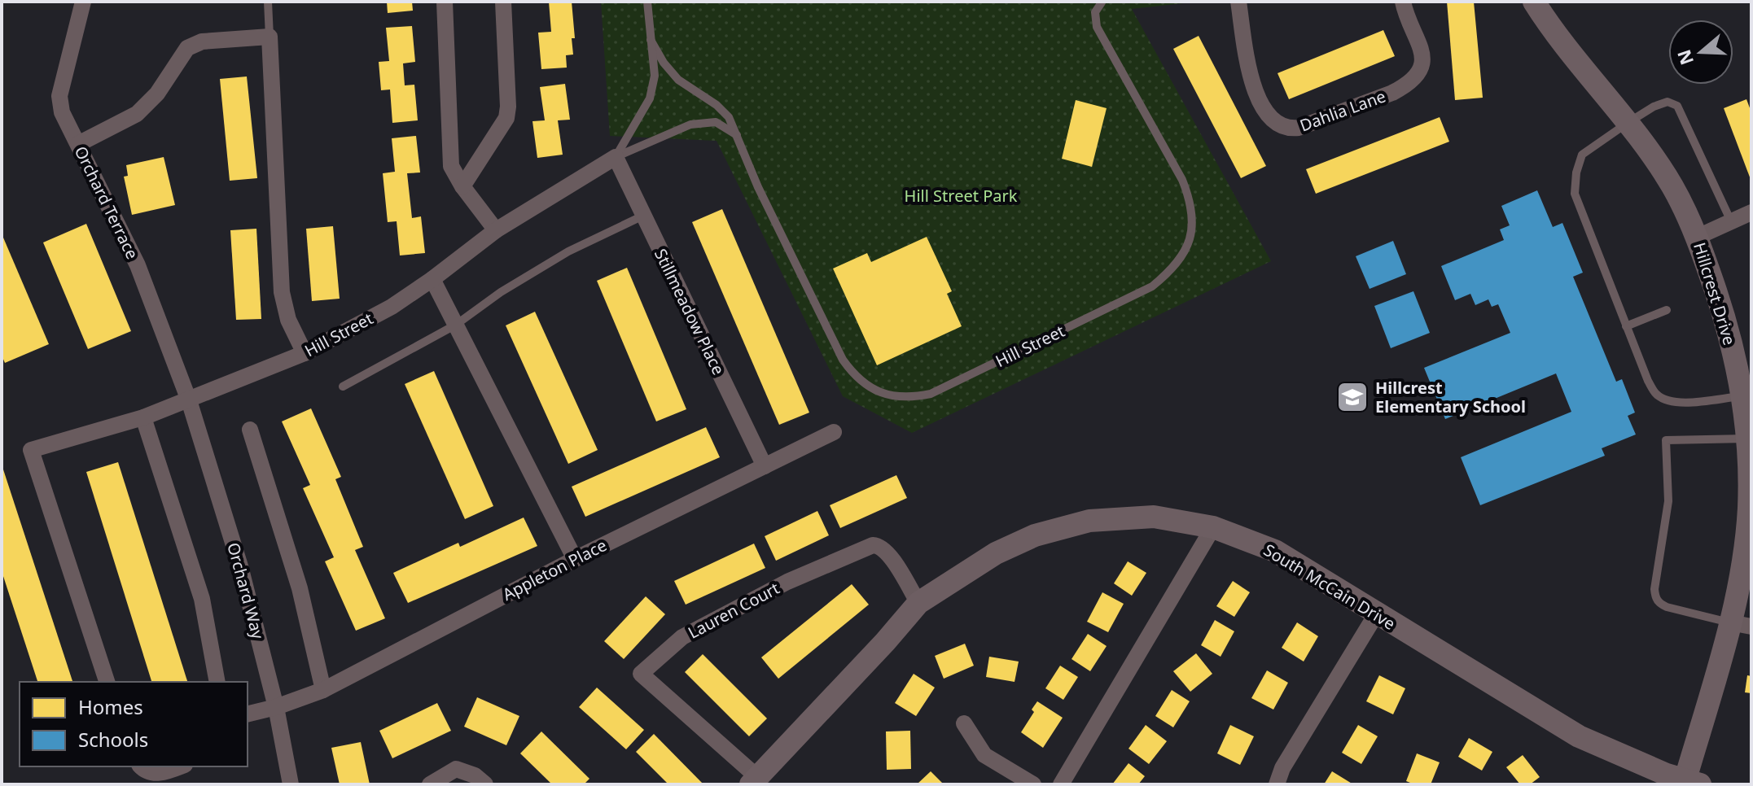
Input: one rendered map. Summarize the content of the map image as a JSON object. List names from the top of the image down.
{
  "streets": {
    "street": [
      "Dahlia Lane",
      "Orchard Terrace",
      "Hillcrest Drive",
      "Stillmeadow Place",
      "Hill Street",
      "Appleton Place",
      "South McCain Drive",
      "Orchard Way",
      "Lauren Court"
    ]
  },
  "crossings": [
    ["Orchard Terrace", "Hill Street"],
    ["Orchard Terrace", "Orchard Way"],
    ["Hillcrest Drive", "South McCain Drive"],
    ["Stillmeadow Place", "Hill Street"],
    ["Stillmeadow Place", "Appleton Place"],
    ["Hill Street", "Orchard Way"],
    ["Appleton Place", "Orchard Way"],
    ["South McCain Drive", "Lauren Court"]
  ],
  "parks": ["Hill Street Park"],
  "places": {
    "school or university": ["Hillcrest Elementary School"]
  },
  "legend": ["Homes", "Schools"],
  "north": "left"
}
